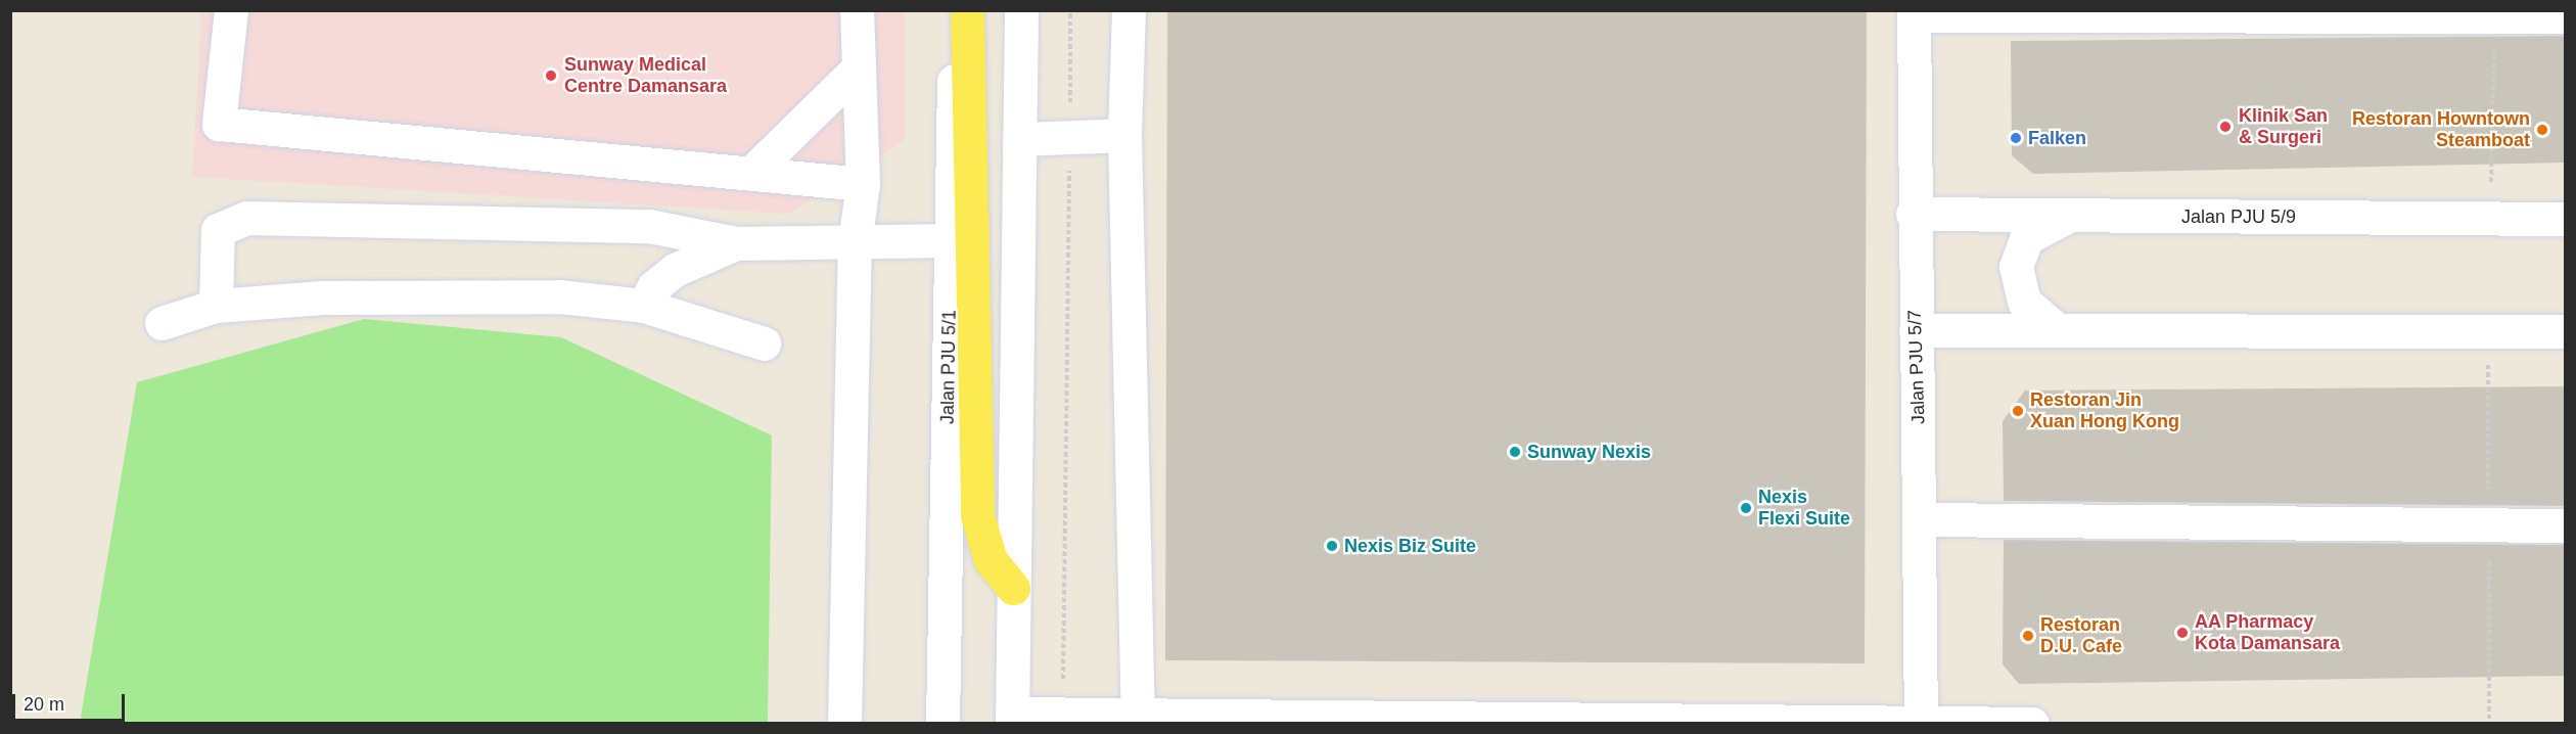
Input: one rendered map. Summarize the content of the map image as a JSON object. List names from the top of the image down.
{
  "streets": {
    "street": ["Jalan PJU 5/9", "Jalan PJU 5/1", "Jalan PJU 5/7"]
  },
  "crossings": [
    ["Jalan PJU 5/9", "Jalan PJU 5/7"]
  ],
  "places": [
    "Sunway Medical Centre Damansara",
    "Klinik San & Surgeri",
    "Restoran Howntown Steamboat",
    "Falken",
    "Restoran Jin Xuan Hong Kong",
    "Sunway Nexis",
    "Nexis Flexi Suite",
    "Nexis Biz Suite",
    "AA Pharmacy Kota Damansara",
    "Restoran D.U. Cafe"
  ],
  "scale_bar": "20 m"
}
